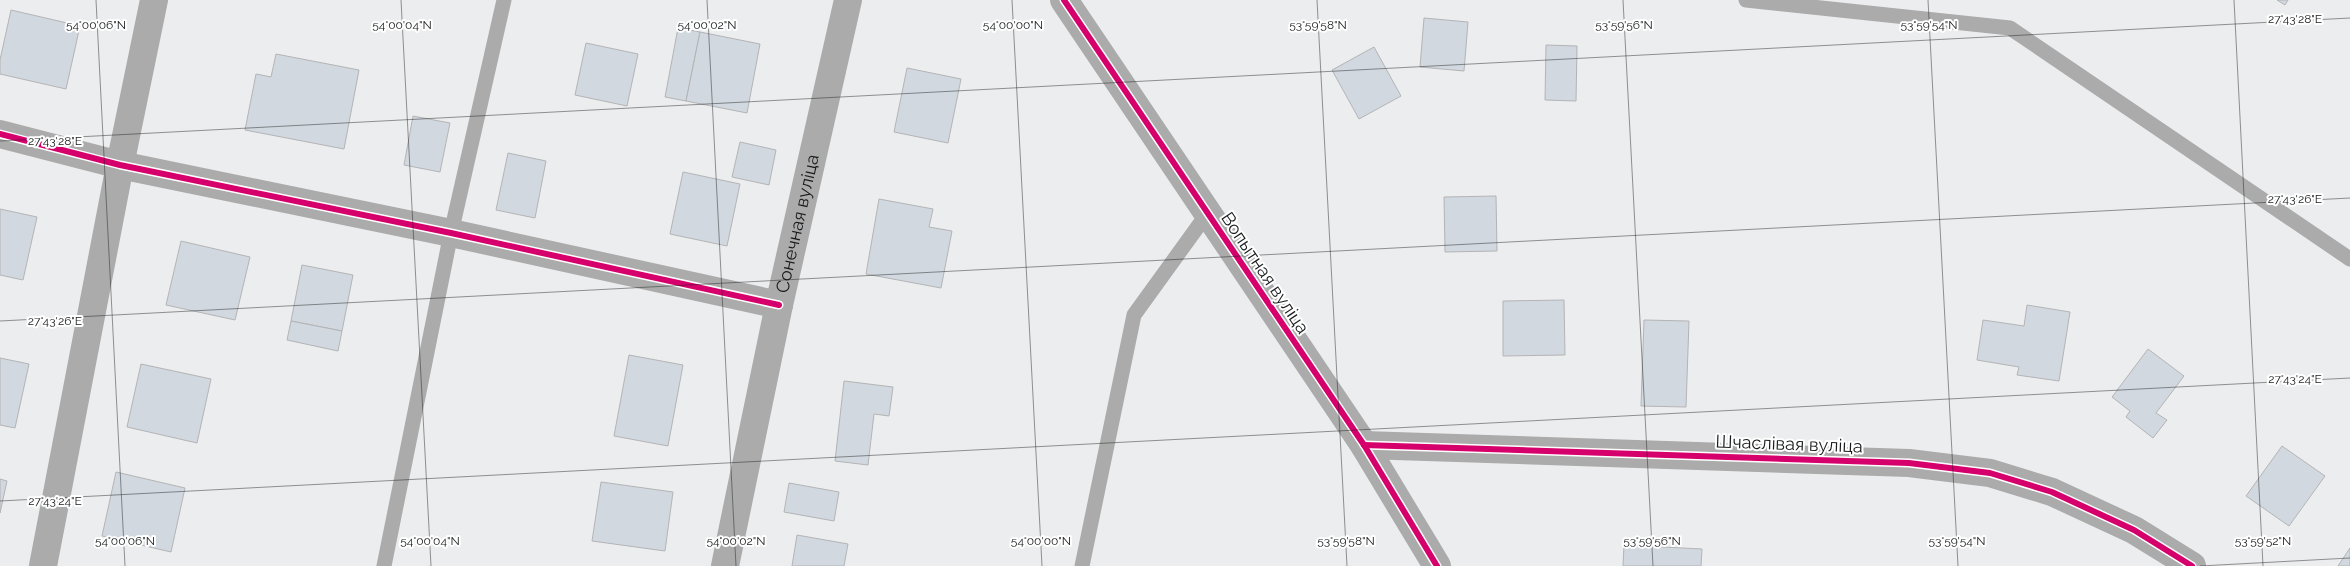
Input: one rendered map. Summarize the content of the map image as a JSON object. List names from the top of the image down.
{
  "streets": {
    "street": ["Сонечная вуліца", "Вопытная вуліца", "Шчаслівая вуліца"]
  },
  "crossings": [
    ["Вопытная вуліца", "Шчаслівая вуліца"]
  ],
  "coordinates": [
    "27°43'28\"E",
    "54°00'06\"N",
    "54°00'04\"N",
    "54°00'02\"N",
    "54°00'00\"N",
    "53°59'58\"N",
    "53°59'56\"N",
    "53°59'54\"N",
    "27°43'26\"E",
    "27°43'24\"E",
    "53°59'52\"N"
  ]
}
